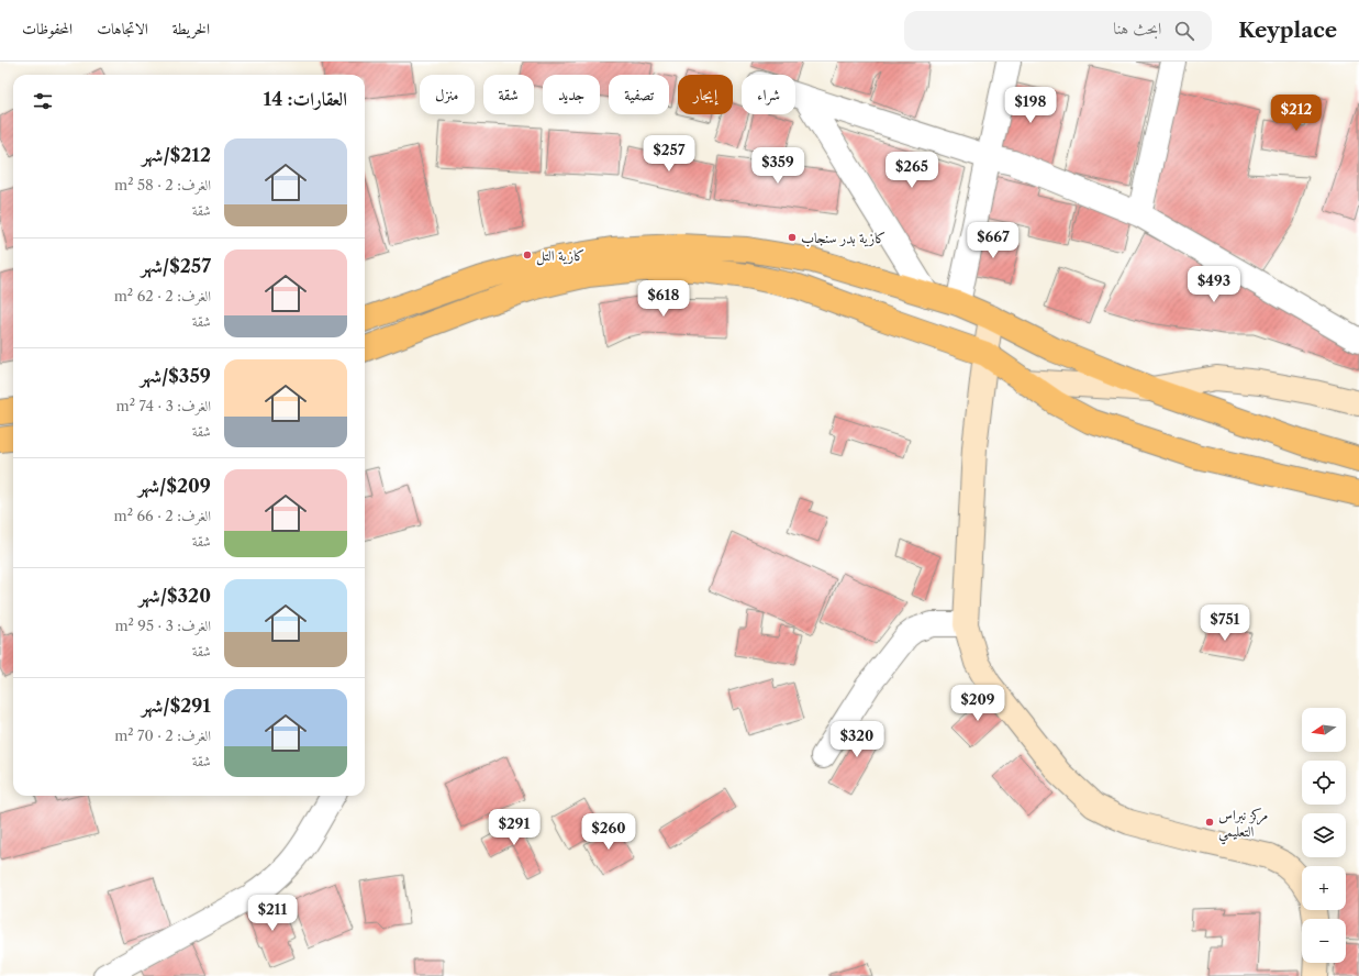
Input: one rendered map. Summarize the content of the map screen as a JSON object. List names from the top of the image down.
{
  "places": ["كازية بدر سنجاب", "كازية التل", "مركز نبراس التعليمي"],
  "north": "left",
  "page": {
    "header": "Keyplace",
    "search": "ابحث هنا",
    "nav": ["الخريطة", "الاتجاهات", "المحفوظات"],
    "chip": [
      "شراء",
      "إيجار",
      "تصفية",
      "جديد",
      "شقة",
      "منزل"
    ],
    "heading": "العقارات: 14",
    "price": [
      "$198",
      "$212",
      "$257",
      "$359",
      "$265",
      "$667",
      "$493",
      "$618",
      "$751",
      "$209",
      "$320",
      "$291",
      "$260",
      "$211"
    ],
    "list": [
      {
        "name": "$212/شهر",
        "note": "الغرف: 2 · 58 m² · شقة"
      },
      {
        "name": "$257/شهر",
        "note": "الغرف: 2 · 62 m² · شقة"
      },
      {
        "name": "$359/شهر",
        "note": "الغرف: 3 · 74 m² · شقة"
      },
      {
        "name": "$209/شهر",
        "note": "الغرف: 2 · 66 m² · شقة"
      },
      {
        "name": "$320/شهر",
        "note": "الغرف: 3 · 95 m² · شقة"
      },
      {
        "name": "$291/شهر",
        "note": "الغرف: 2 · 70 m² · شقة"
      }
    ],
    "map_buttons": ["+", "−"]
  }
}
